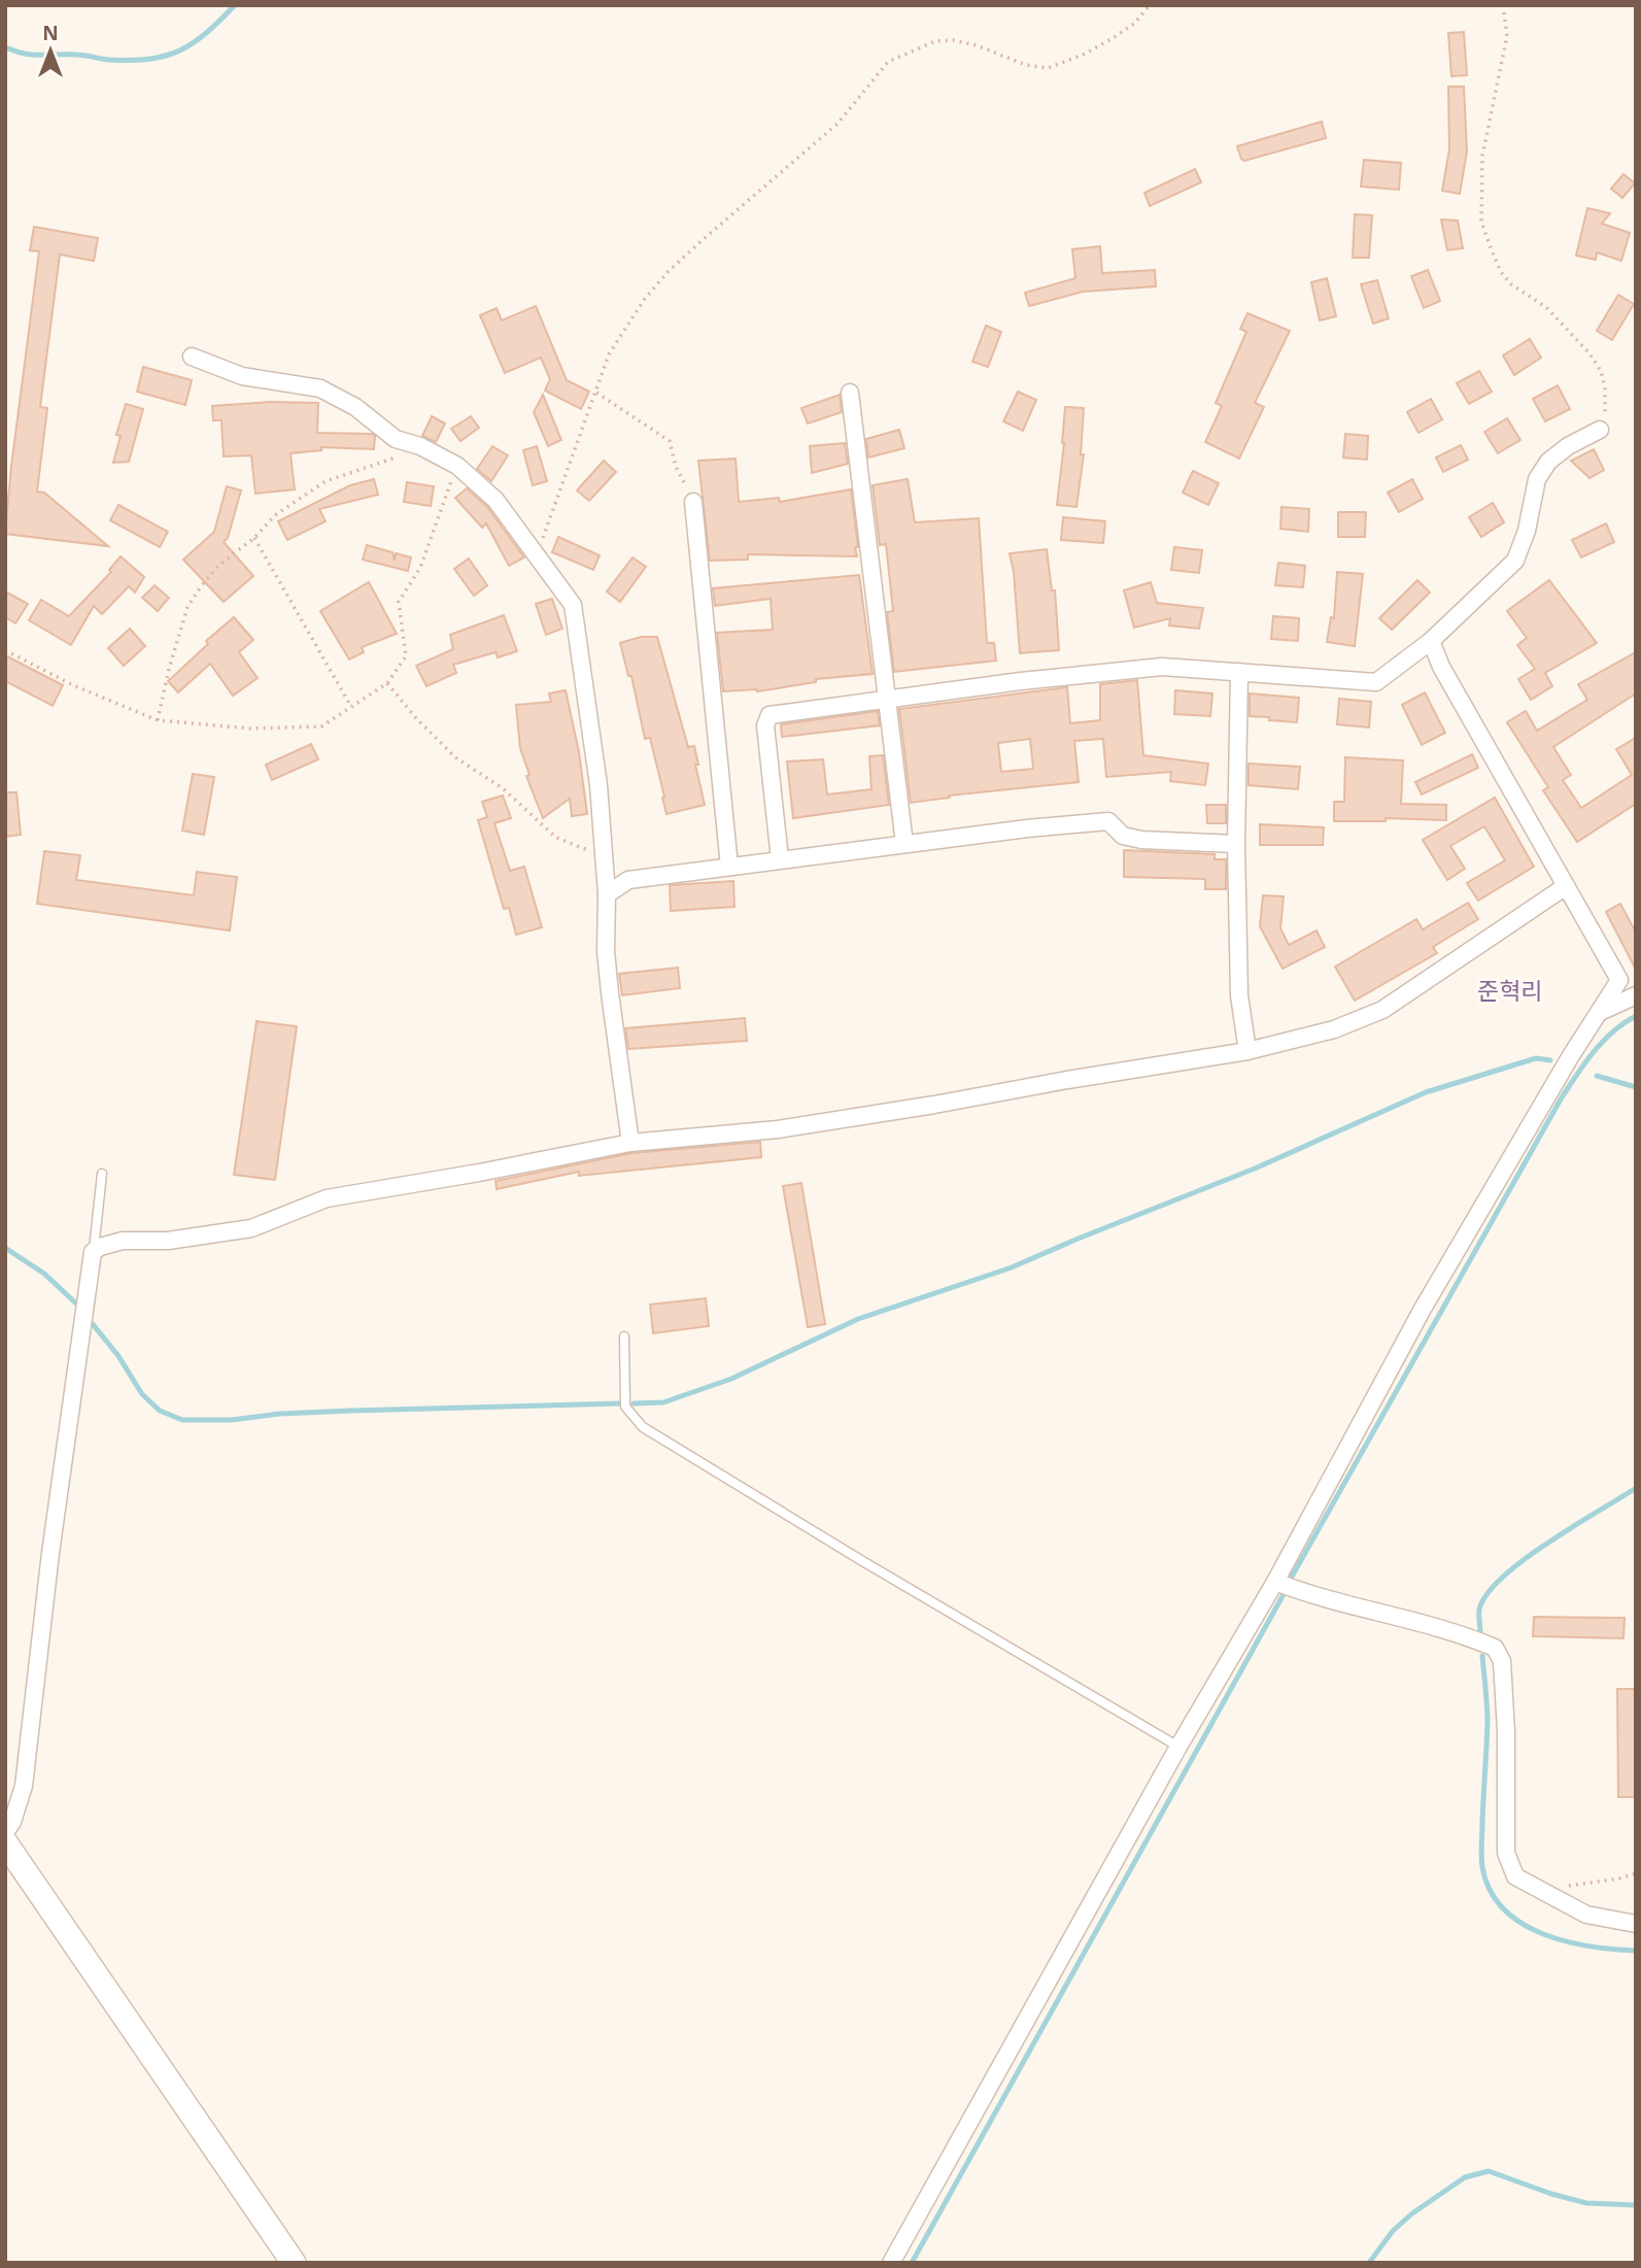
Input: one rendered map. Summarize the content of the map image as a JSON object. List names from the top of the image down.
{
  "districts": ["준혁리"],
  "north": "top"
}
